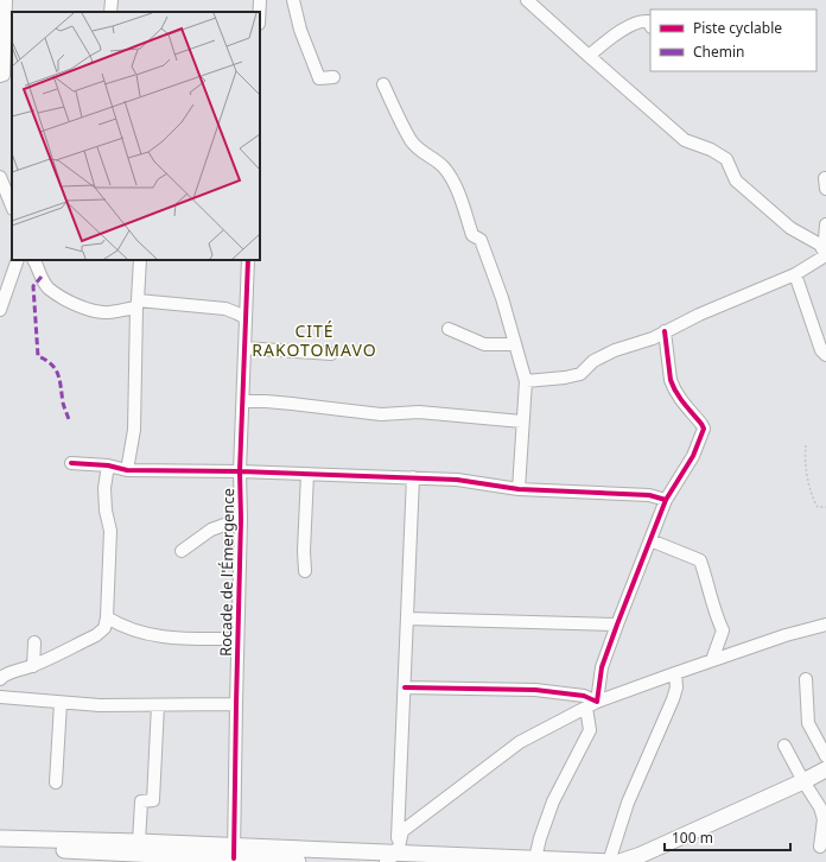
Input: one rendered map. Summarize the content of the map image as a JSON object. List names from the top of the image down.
{
  "streets": {
    "street": ["Rocade de l'Émergence"]
  },
  "districts": ["CITÉ RAKOTOMAVO"],
  "legend": ["Piste cyclable", "Chemin"],
  "scale_bar": "100 m"
}
